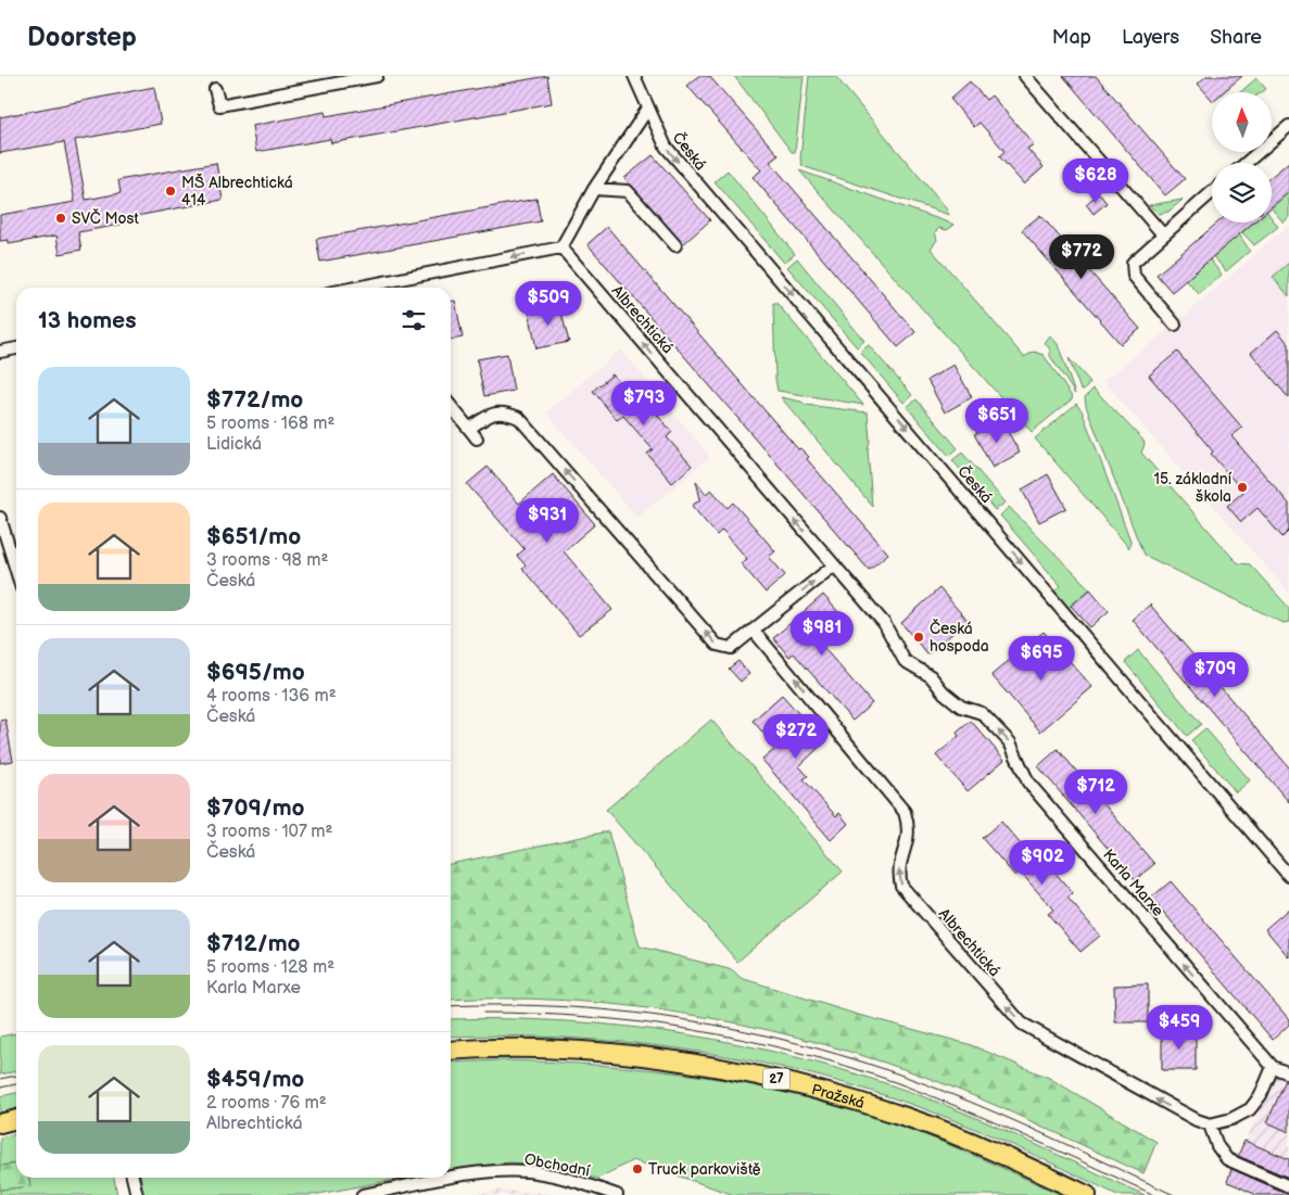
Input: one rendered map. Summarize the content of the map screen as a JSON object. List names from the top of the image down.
{
  "streets": {
    "main road": ["27", "Pražská"],
    "street": [
      "Česká",
      "Albrechtická",
      "Karla Marxe",
      "Obchodní"
    ]
  },
  "crossings": [
    ["Albrechtická", "Karla Marxe"]
  ],
  "one_way": ["Česká", "Albrechtická", "Karla Marxe"],
  "places": [
    "MŠ Albrechtická 414",
    "SVČ Most",
    "15. základní škola",
    "Česká hospoda",
    "Truck parkoviště"
  ],
  "north": "top",
  "page": {
    "header": "Doorstep",
    "nav": ["Map", "Layers", "Share"],
    "price": [
      "$628",
      "$772",
      "$509",
      "$793",
      "$651",
      "$931",
      "$981",
      "$695",
      "$709",
      "$272",
      "$712",
      "$902",
      "$459"
    ],
    "heading": "13 homes",
    "list": [
      {
        "name": "$772/mo",
        "note": "5 rooms · 168 m² · Lidická"
      },
      {
        "name": "$651/mo",
        "note": "3 rooms · 98 m² · Česká"
      },
      {
        "name": "$695/mo",
        "note": "4 rooms · 136 m² · Česká"
      },
      {
        "name": "$709/mo",
        "note": "3 rooms · 107 m² · Česká"
      },
      {
        "name": "$712/mo",
        "note": "5 rooms · 128 m² · Karla Marxe"
      },
      {
        "name": "$459/mo",
        "note": "2 rooms · 76 m² · Albrechtická"
      }
    ]
  }
}
